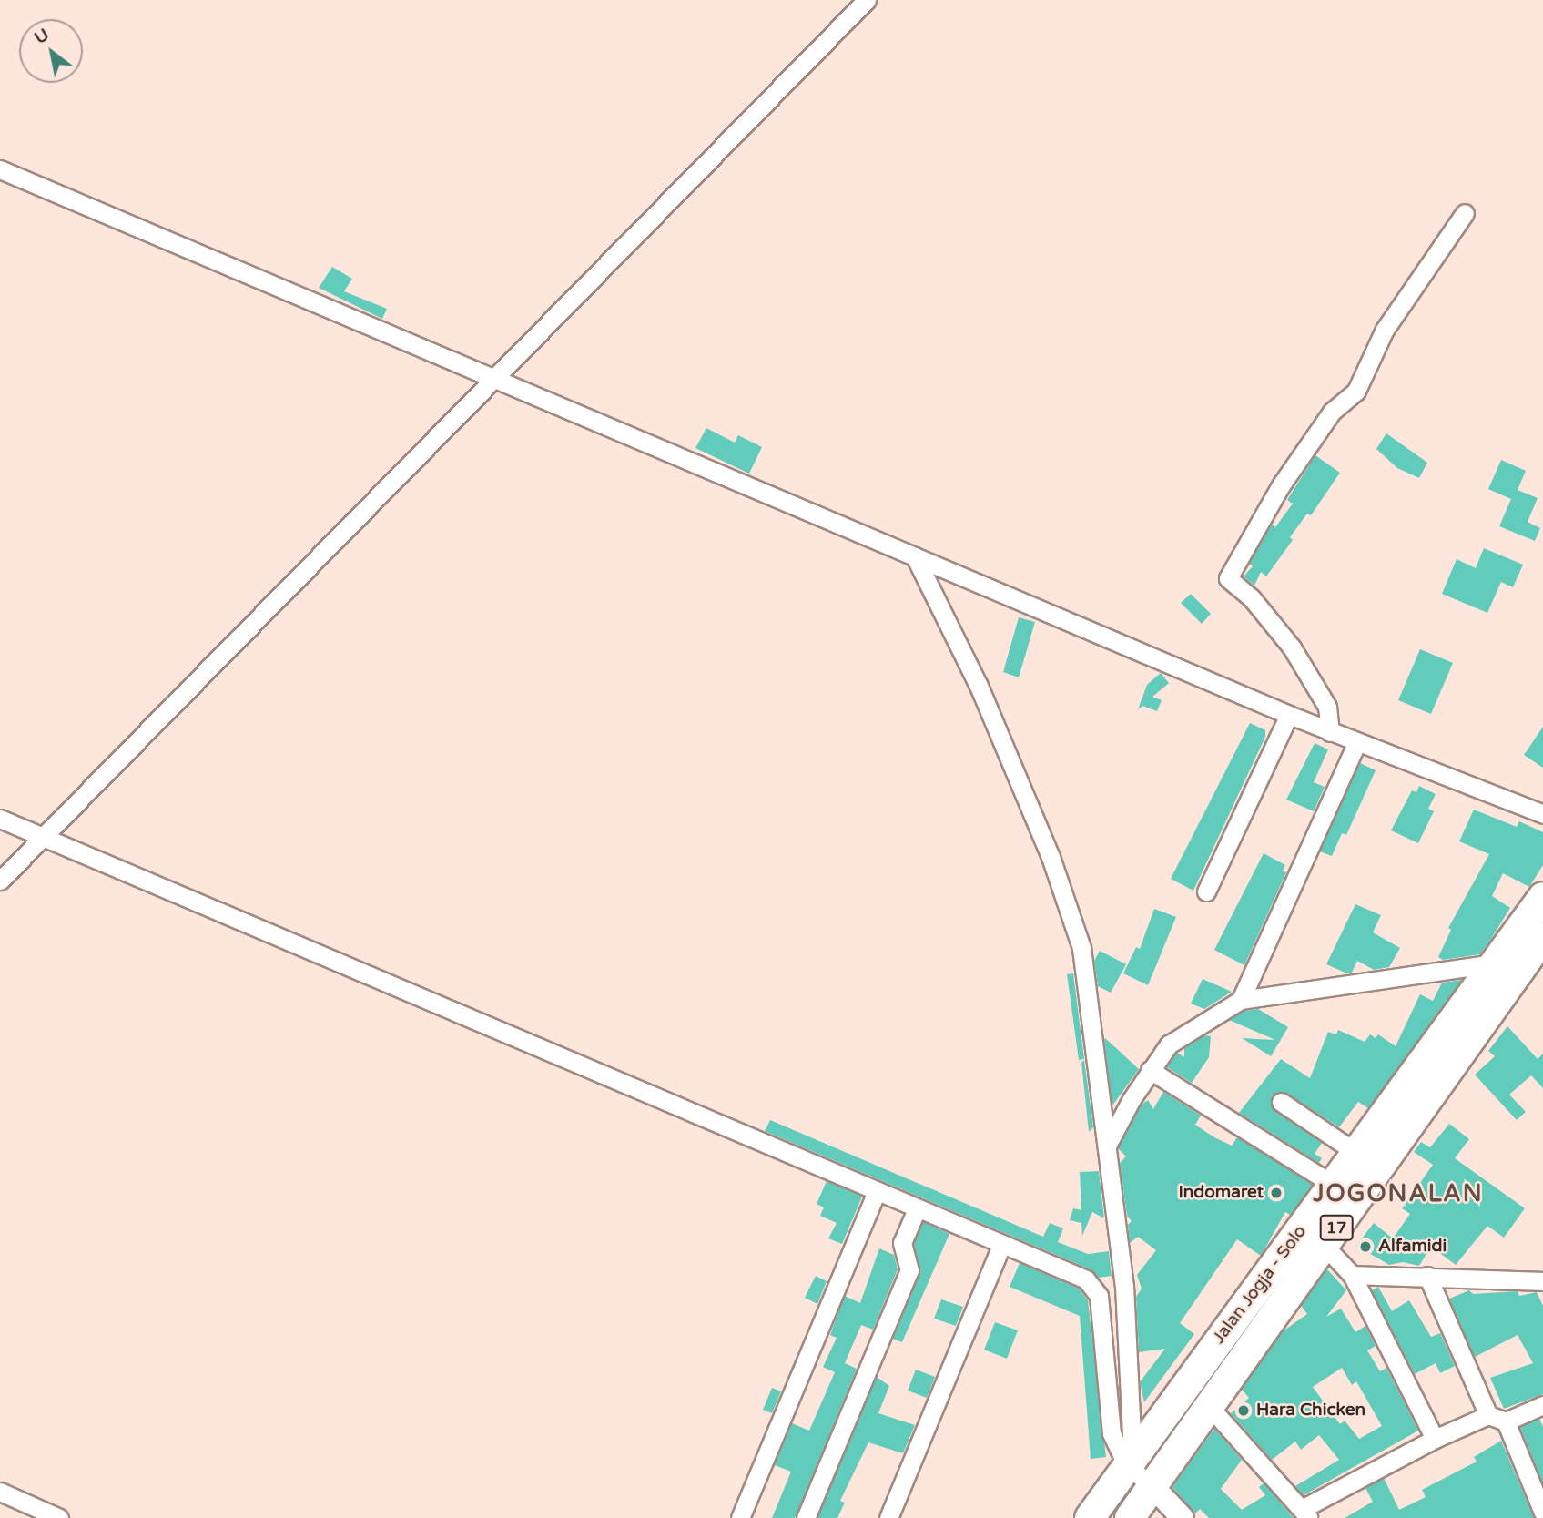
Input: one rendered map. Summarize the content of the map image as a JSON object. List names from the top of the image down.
{
  "streets": {
    "highway": ["17", "Jalan Jogja - Solo"]
  },
  "districts": ["JOGONALAN"],
  "places": ["Indomaret", "Alfamidi", "Hara Chicken"],
  "north": "top left"
}
